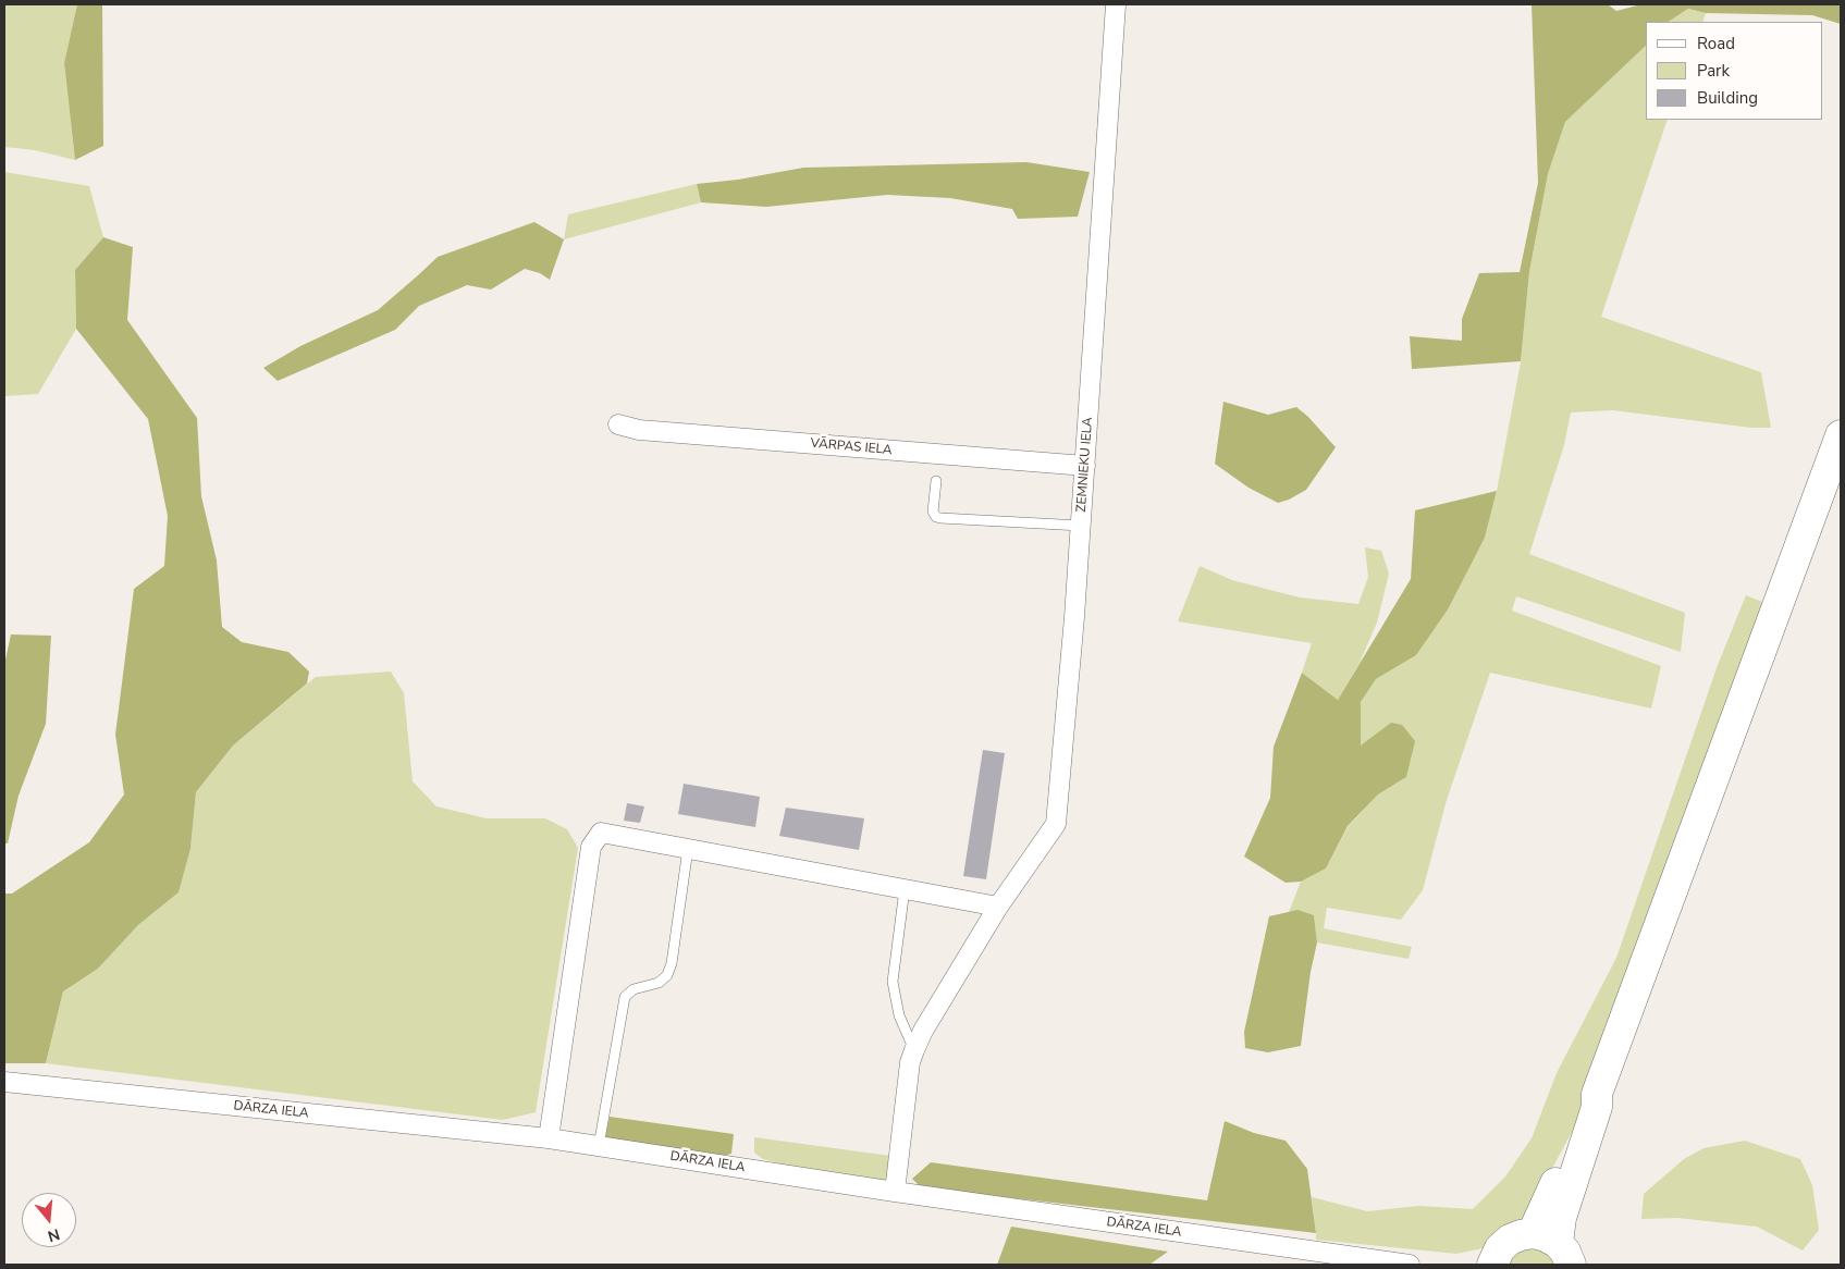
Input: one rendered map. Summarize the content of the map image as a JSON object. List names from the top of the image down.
{
  "streets": {
    "street": ["VĀRPAS IELA", "ZEMNIEKU IELA", "DĀRZA IELA"]
  },
  "crossings": [
    ["VĀRPAS IELA", "ZEMNIEKU IELA"],
    ["ZEMNIEKU IELA", "DĀRZA IELA"]
  ],
  "legend": ["Road", "Park", "Building"],
  "north": "bottom"
}
